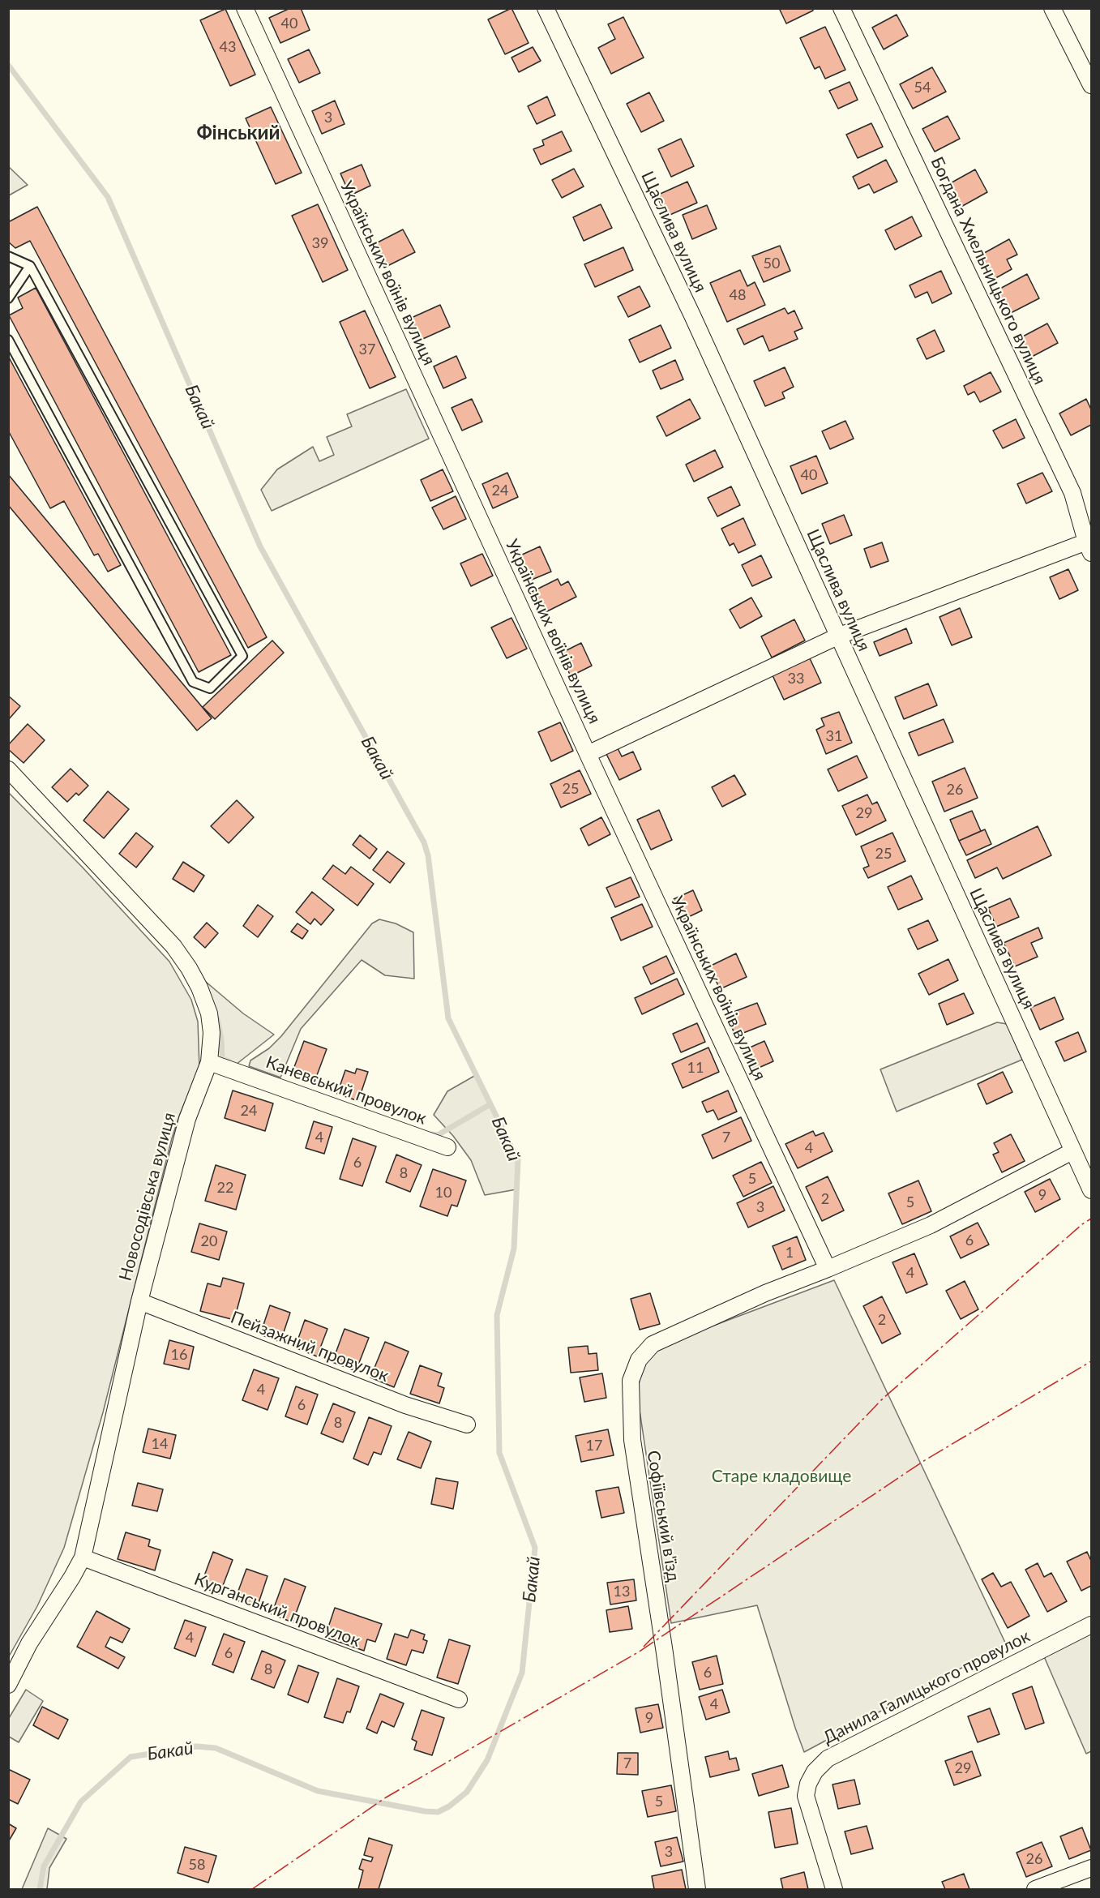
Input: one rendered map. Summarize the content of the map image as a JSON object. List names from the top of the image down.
{
  "streets": {
    "street": [
      "Щаслива вулиця",
      "Богдана Хмельницького вулиця",
      "Українських воїнів вулиця",
      "Каневський провулок",
      "Новосодівська вулиця",
      "Пейзажний провулок",
      "Софіївський в'їзд",
      "Курганський провулок",
      "Данила Галицького провулок"
    ]
  },
  "crossings": [
    ["Щаслива вулиця", "Софіївський в'їзд"],
    ["Українських воїнів вулиця", "Софіївський в'їзд"],
    ["Каневський провулок", "Новосодівська вулиця"],
    ["Новосодівська вулиця", "Пейзажний провулок"],
    ["Новосодівська вулиця", "Курганський провулок"]
  ],
  "districts": ["Фінський"],
  "water": ["Бакай"],
  "parks": ["Старе кладовище"],
  "house_numbers": [
    "40",
    "43",
    "54",
    "3",
    "39",
    "50",
    "48",
    "37",
    "40",
    "24",
    "33",
    "31",
    "25",
    "26",
    "29",
    "25",
    "11",
    "24",
    "4",
    "7",
    "4",
    "6",
    "8",
    "5",
    "22",
    "10",
    "9",
    "2",
    "5",
    "3",
    "6",
    "20",
    "1",
    "4",
    "2",
    "16",
    "4",
    "6",
    "8",
    "14",
    "17",
    "13",
    "4",
    "6",
    "8",
    "6",
    "4",
    "9",
    "7",
    "29",
    "5",
    "3",
    "26",
    "58"
  ]
}
